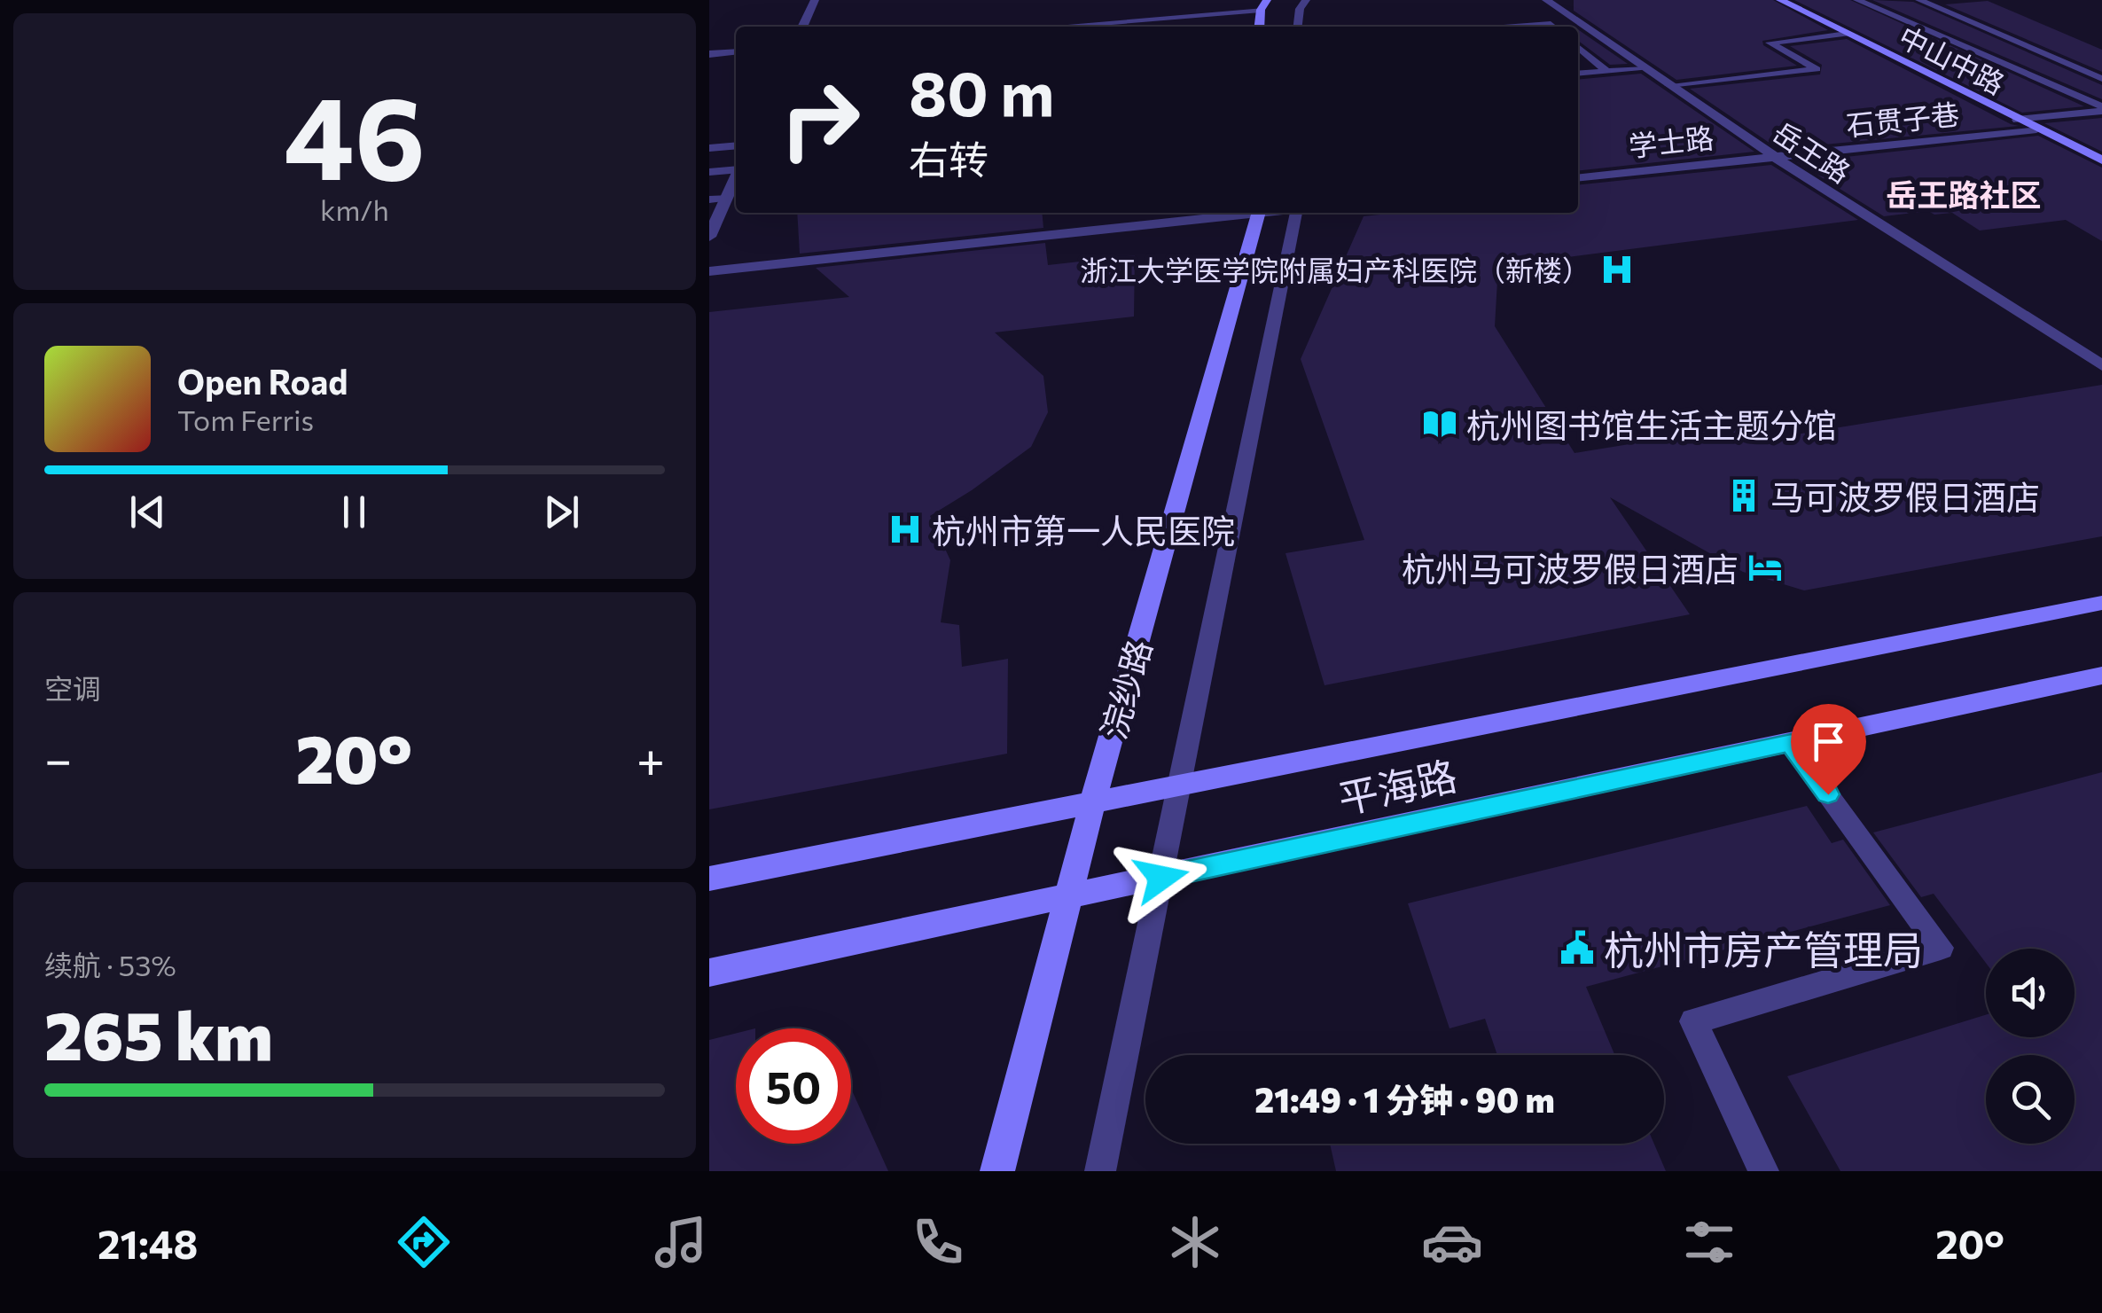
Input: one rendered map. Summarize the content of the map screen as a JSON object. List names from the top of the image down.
{
  "streets": {
    "main road": ["中山中路", "浣纱路", "平海路"],
    "street": ["石贯子巷", "学士路", "岳王路"]
  },
  "crossings": [
    ["中山中路", "石贯子巷"],
    ["石贯子巷", "学士路"],
    ["石贯子巷", "岳王路"],
    ["学士路", "岳王路"],
    ["浣纱路", "平海路"]
  ],
  "districts": ["岳王路社区"],
  "places": {
    "hospital": ["浙江大学医学院附属妇产科医院（新楼）", "杭州市第一人民医院"],
    "library": ["杭州图书馆生活主题分馆"],
    "building": ["马可波罗假日酒店"],
    "hotel": ["杭州马可波罗假日酒店"],
    "public building": ["杭州市房产管理局"]
  },
  "page": {
    "tile": [
      ["46", "km/h"],
      "空调",
      ["续航 · 53%", "265 km"]
    ],
    "turn": ["80 m", "右转"],
    "song": ["Open Road", "Tom Ferris"],
    "heat": ["−", "20°", "+"],
    "limit": "50",
    "trip": "21:49 · 1 分钟 · 90 m",
    "tabs": ["21:48", "20°"]
  }
}
